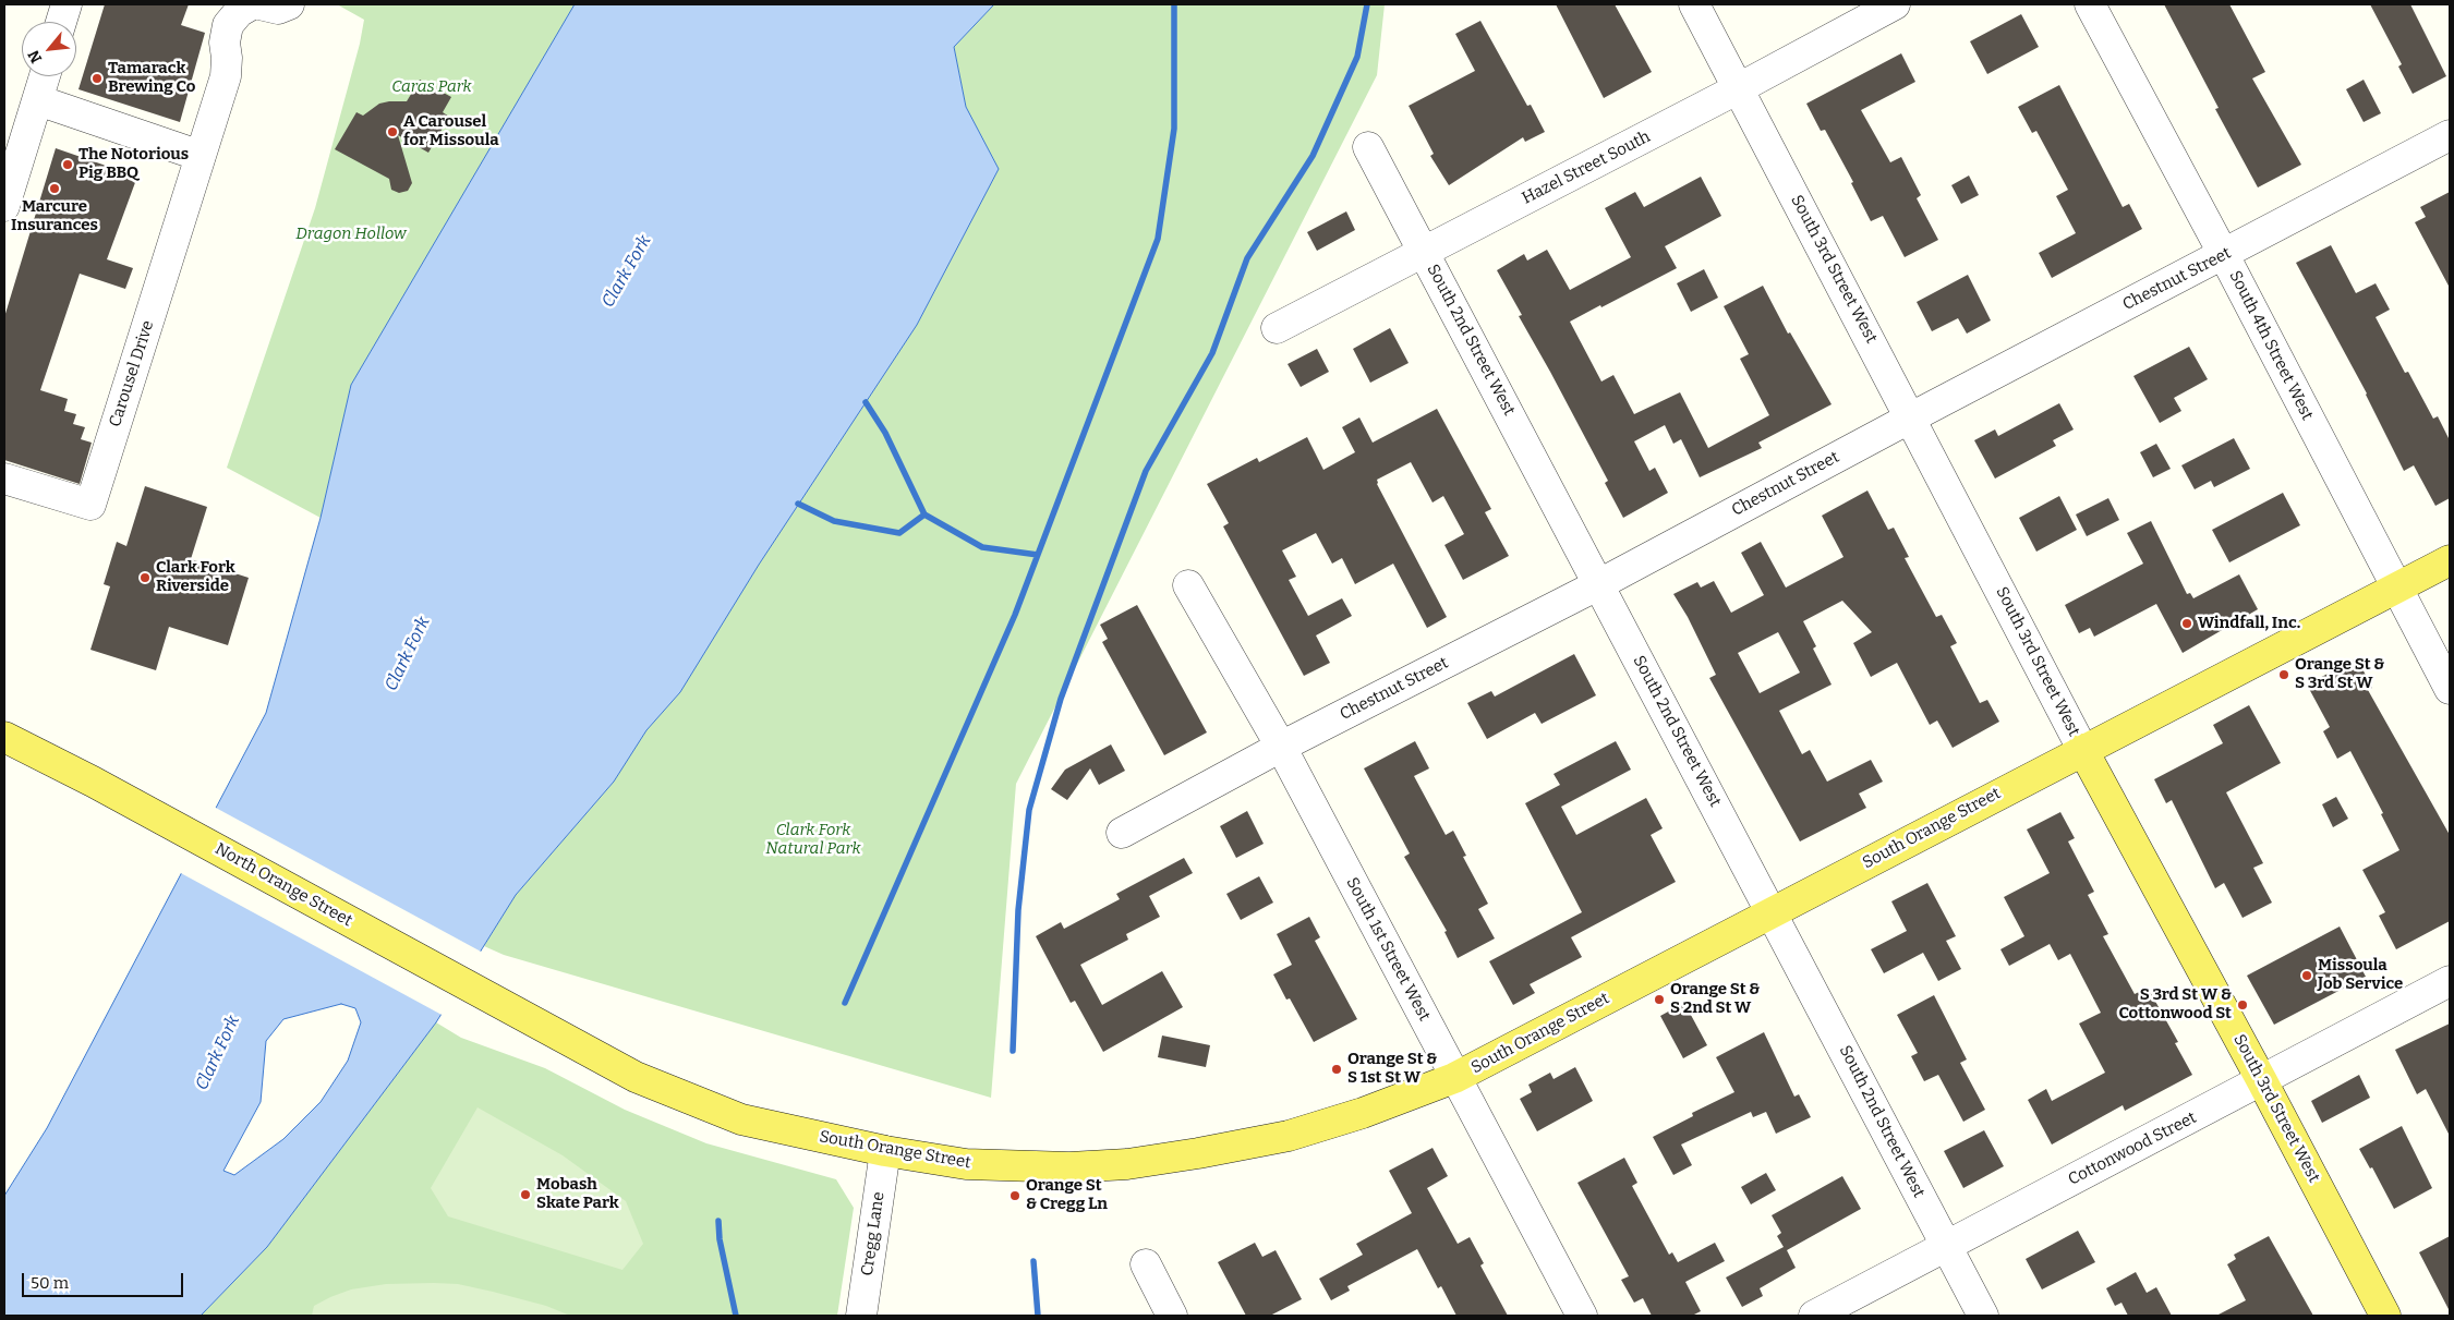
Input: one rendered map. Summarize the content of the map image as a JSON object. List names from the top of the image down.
{
  "streets": {
    "main road": ["South 3rd Street West", "South Orange Street", "North Orange Street"],
    "street": [
      "Hazel Street South",
      "Chestnut Street",
      "South 2nd Street West",
      "South 4th Street West",
      "Carousel Drive",
      "South 1st Street West",
      "Cottonwood Street",
      "Cregg Lane"
    ]
  },
  "crossings": [
    ["Hazel Street South", "South 3rd Street West"],
    ["Hazel Street South", "South 2nd Street West"],
    ["South 3rd Street West", "Chestnut Street"],
    ["South 3rd Street West", "South Orange Street"],
    ["South 3rd Street West", "Cottonwood Street"],
    ["Chestnut Street", "South 2nd Street West"],
    ["Chestnut Street", "South 4th Street West"],
    ["Chestnut Street", "South 1st Street West"],
    ["South 2nd Street West", "South Orange Street"],
    ["South 2nd Street West", "Cottonwood Street"],
    ["South 4th Street West", "South Orange Street"],
    ["South Orange Street", "North Orange Street"],
    ["South Orange Street", "South 1st Street West"],
    ["South Orange Street", "Cregg Lane"]
  ],
  "water": ["Clark Fork"],
  "parks": ["Caras Park", "Dragon Hollow", "Clark Fork Natural Park"],
  "places": [
    "Tamarack Brewing Co",
    "A Carousel for Missoula",
    "The Notorious Pig BBQ",
    "Marcure Insurances",
    "Clark Fork Riverside",
    "Windfall, Inc.",
    "Orange St & S 3rd St W",
    "Missoula Job Service",
    "Orange St & S 2nd St W",
    "S 3rd St W & Cottonwood St",
    "Orange St & S 1st St W",
    "Mobash Skate Park",
    "Orange St & Cregg Ln"
  ],
  "scale_bar": "50 m",
  "north": "bottom left"
}
